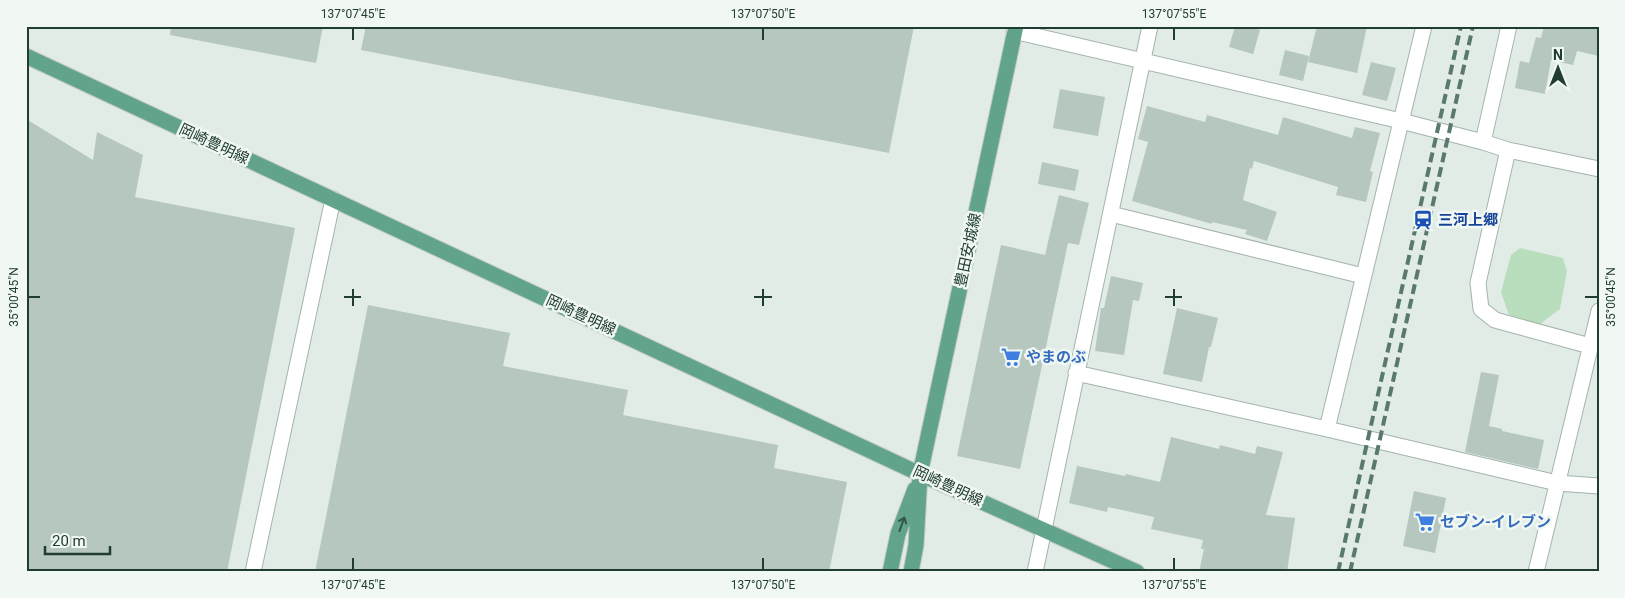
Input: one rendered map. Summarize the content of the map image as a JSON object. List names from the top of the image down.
{
  "streets": {
    "main road": ["岡崎豊明線", "豊田安城線"]
  },
  "crossings": [
    ["岡崎豊明線", "豊田安城線"]
  ],
  "places": {
    "station": ["三河上郷"],
    "supermarket": ["やまのぶ", "セブン-イレブン"]
  },
  "scale_bar": "20 m",
  "north": "top",
  "coordinates": [
    "137°07'45\"E",
    "137°07'50\"E",
    "137°07'55\"E",
    "35°00'45\"N"
  ]
}
